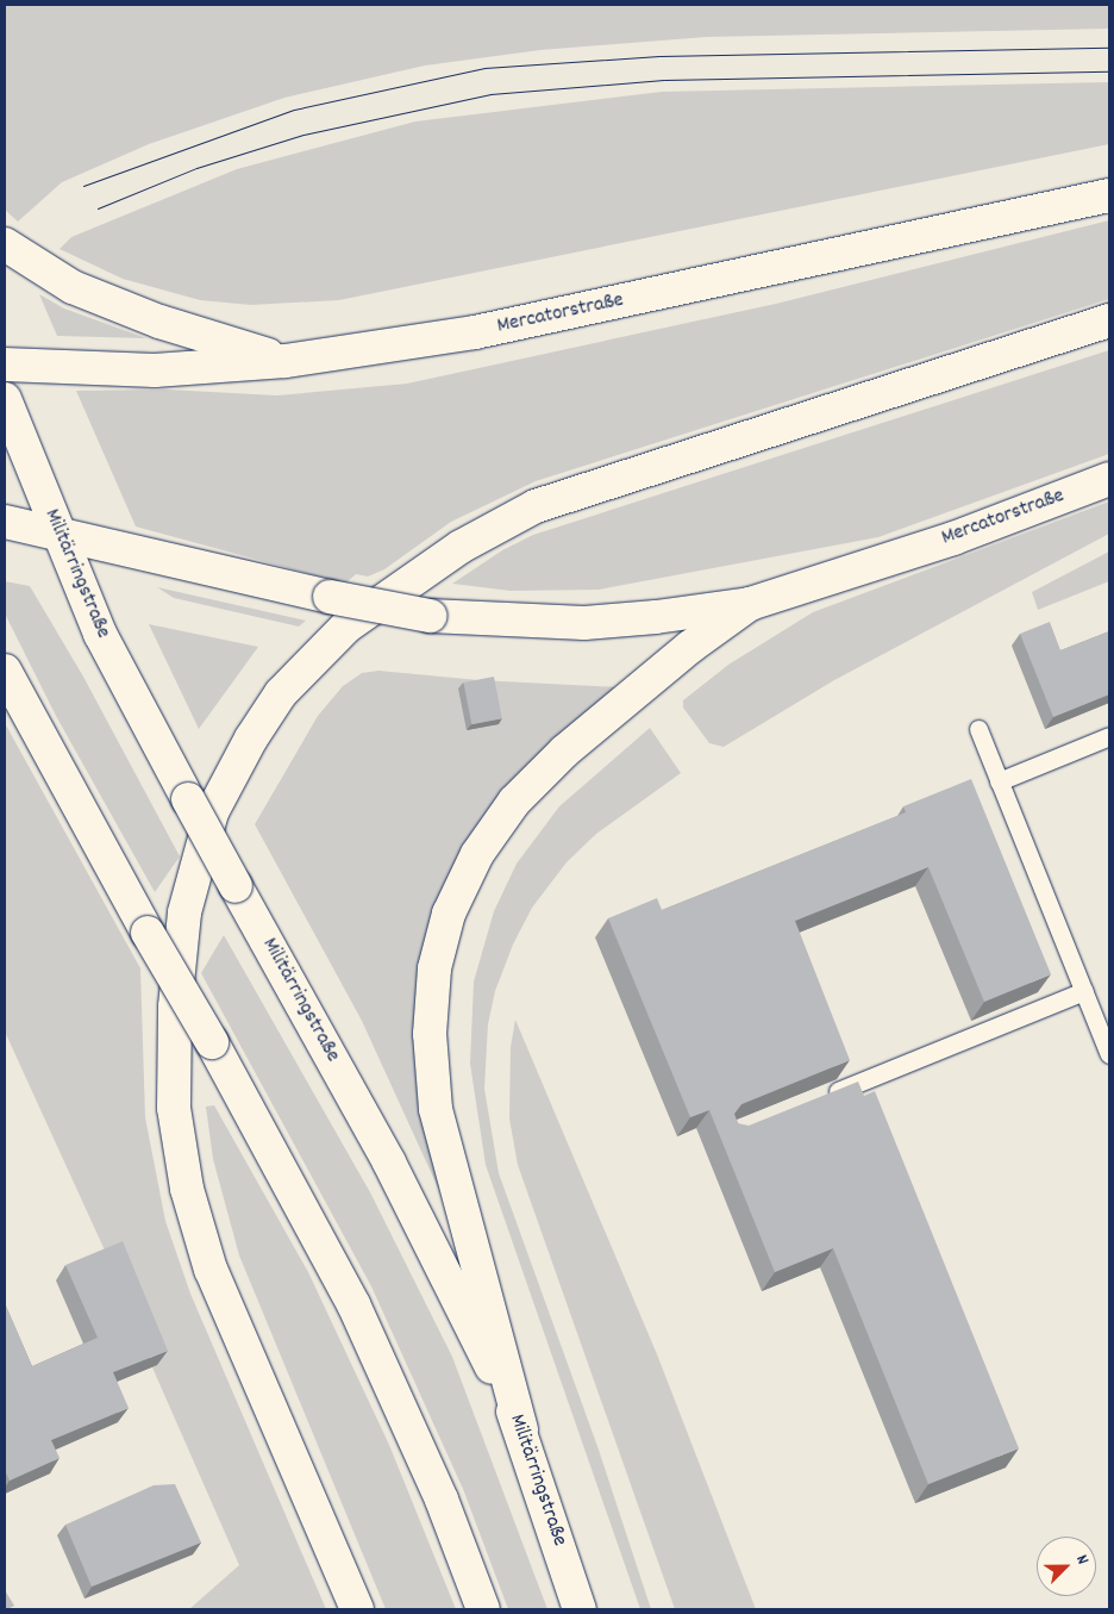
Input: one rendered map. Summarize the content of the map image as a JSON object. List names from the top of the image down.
{
  "streets": {
    "main road": ["Mercatorstraße", "Militärringstraße"]
  },
  "crossings": [
    ["Mercatorstraße", "Militärringstraße"]
  ],
  "north": "top right"
}
